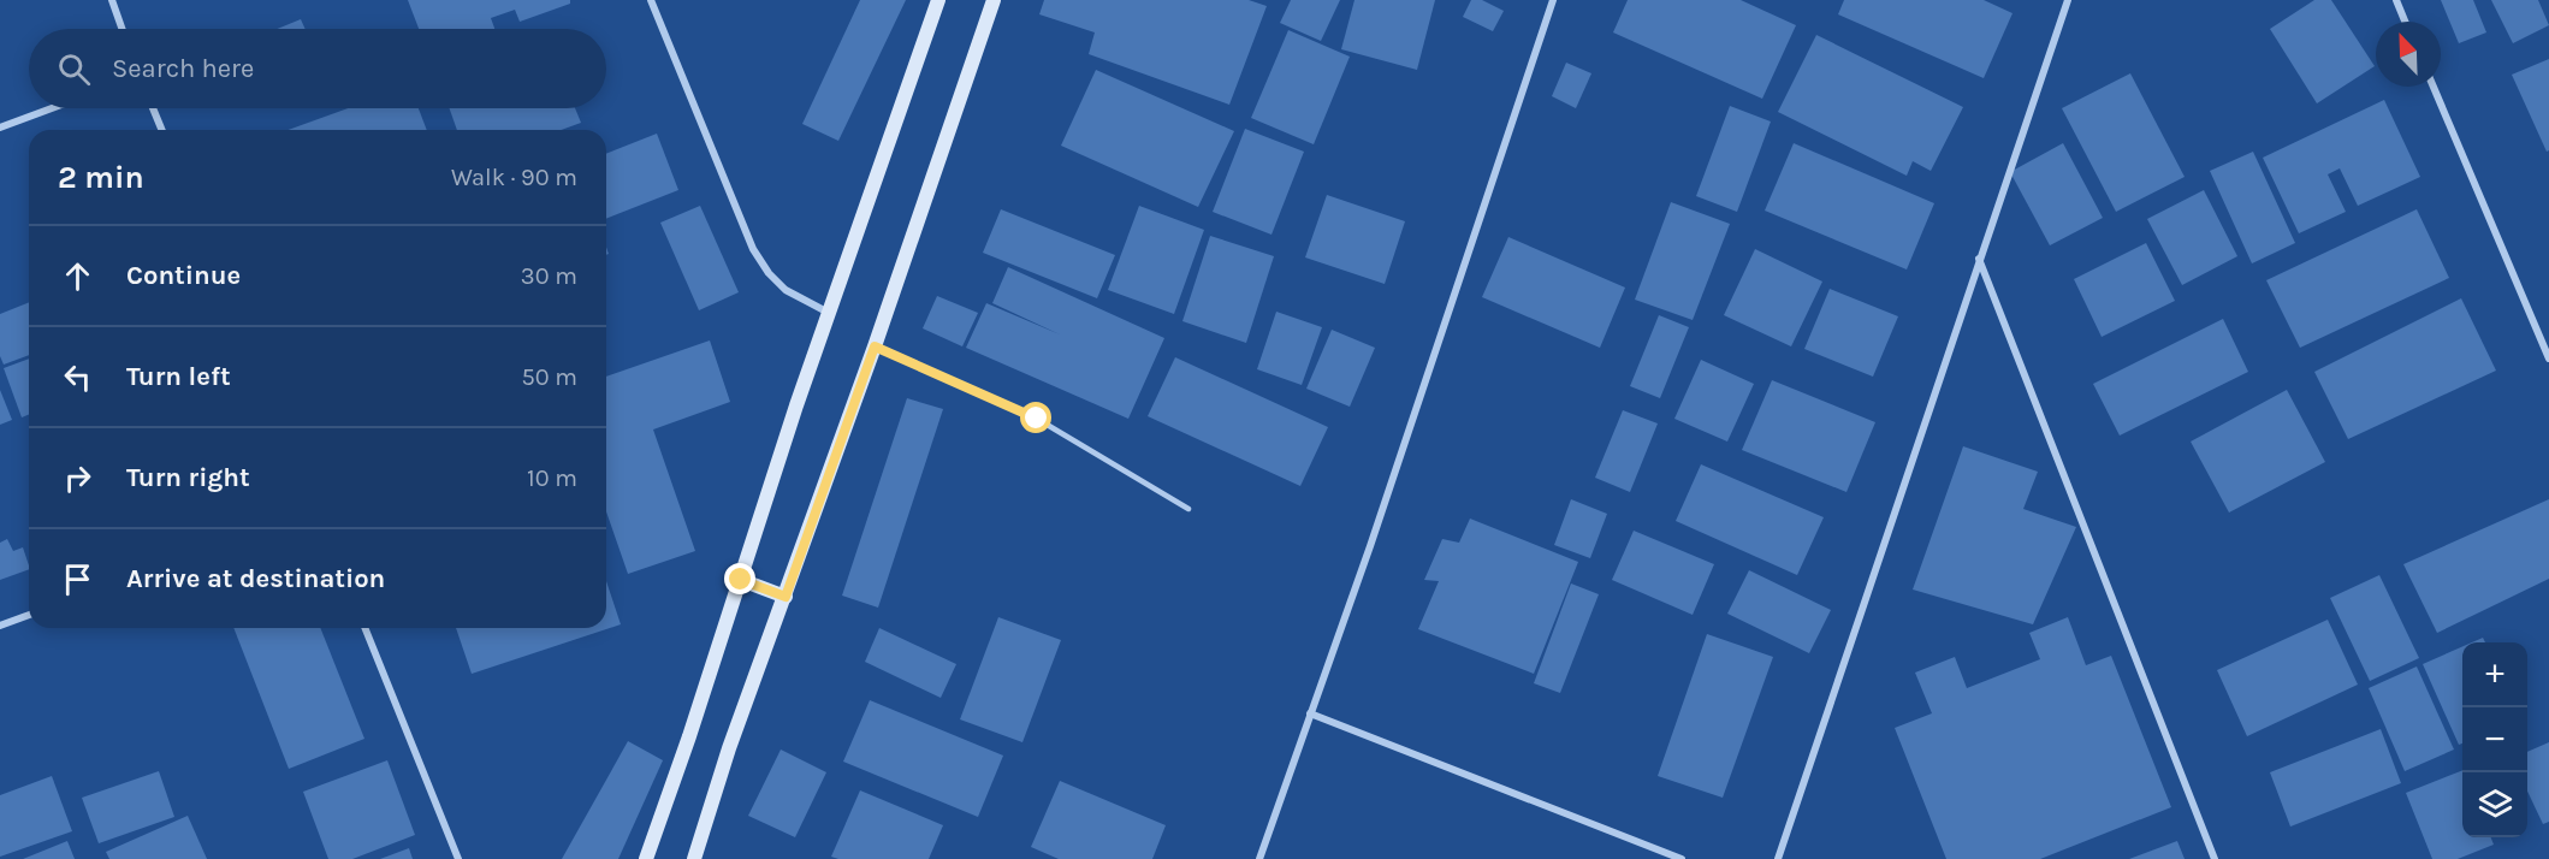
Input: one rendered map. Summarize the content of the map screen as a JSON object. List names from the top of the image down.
{
  "north": "top left",
  "page": {
    "search": "Search here",
    "heading": ["2 min", "Walk · 90 m"],
    "list": [
      ["Continue", "30 m"],
      ["Turn left", "50 m"],
      ["Turn right", "10 m"],
      "Arrive at destination"
    ],
    "map_buttons": ["+", "−"]
  }
}
